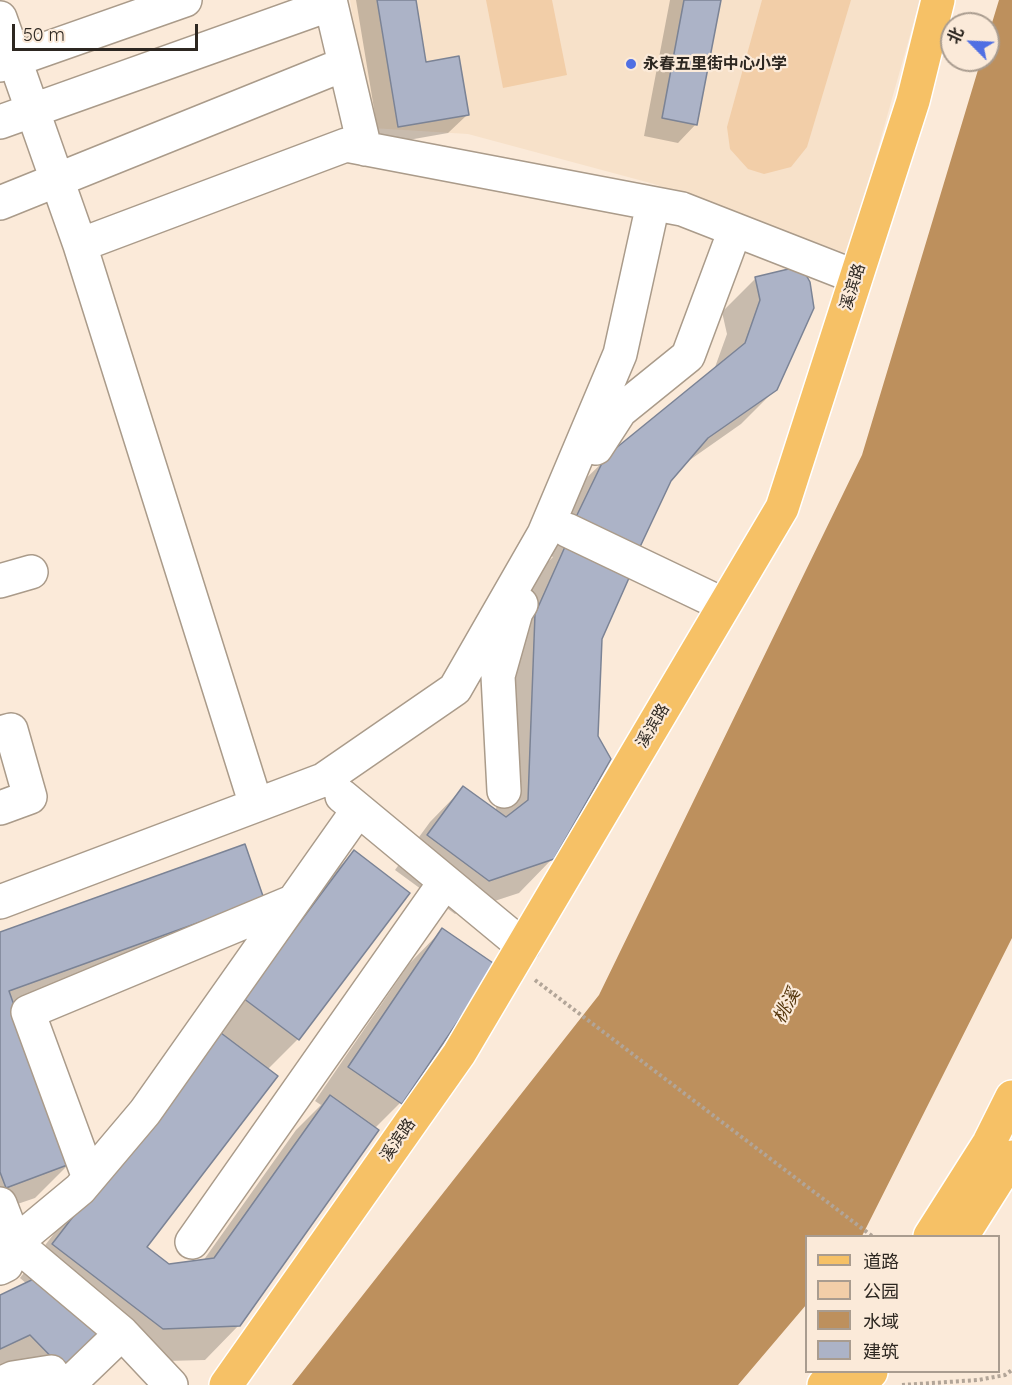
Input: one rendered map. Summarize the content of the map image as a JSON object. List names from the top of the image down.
{
  "streets": {
    "main road": ["溪滨路"]
  },
  "water": ["桃溪"],
  "places": ["永春五里街中心小学"],
  "legend": [
    "道路",
    "公园",
    "水域",
    "建筑"
  ],
  "scale_bar": "50 m",
  "north": "top left"
}
